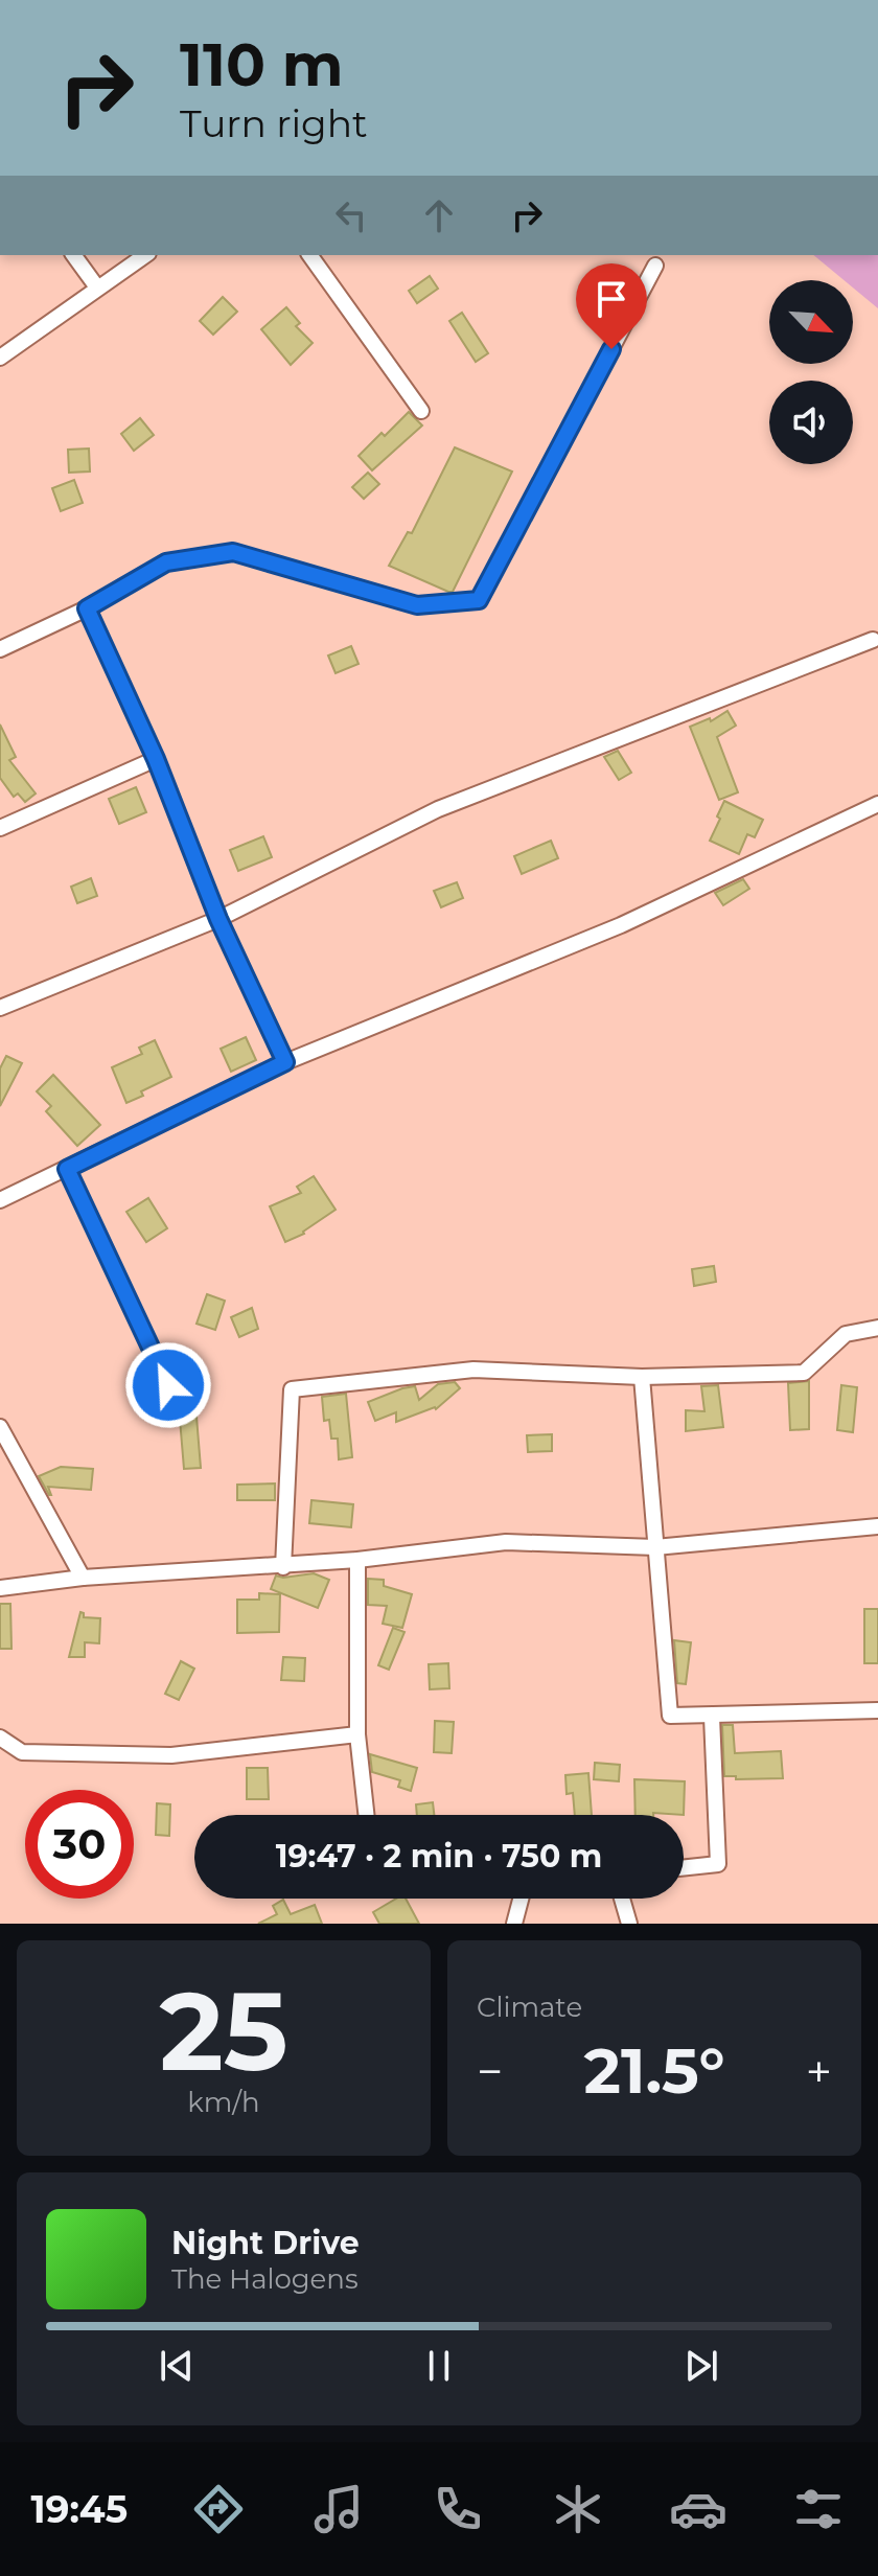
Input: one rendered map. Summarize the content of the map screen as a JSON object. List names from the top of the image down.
{
  "north": "bottom right",
  "page": {
    "turn": ["110 m", "Turn right"],
    "limit": "30",
    "trip": "19:47 · 2 min · 750 m",
    "tile": [
      ["25", "km/h"],
      "Climate"
    ],
    "heat": ["−", "21.5°", "+"],
    "song": ["Night Drive", "The Halogens"],
    "tabs": "19:45"
  }
}
